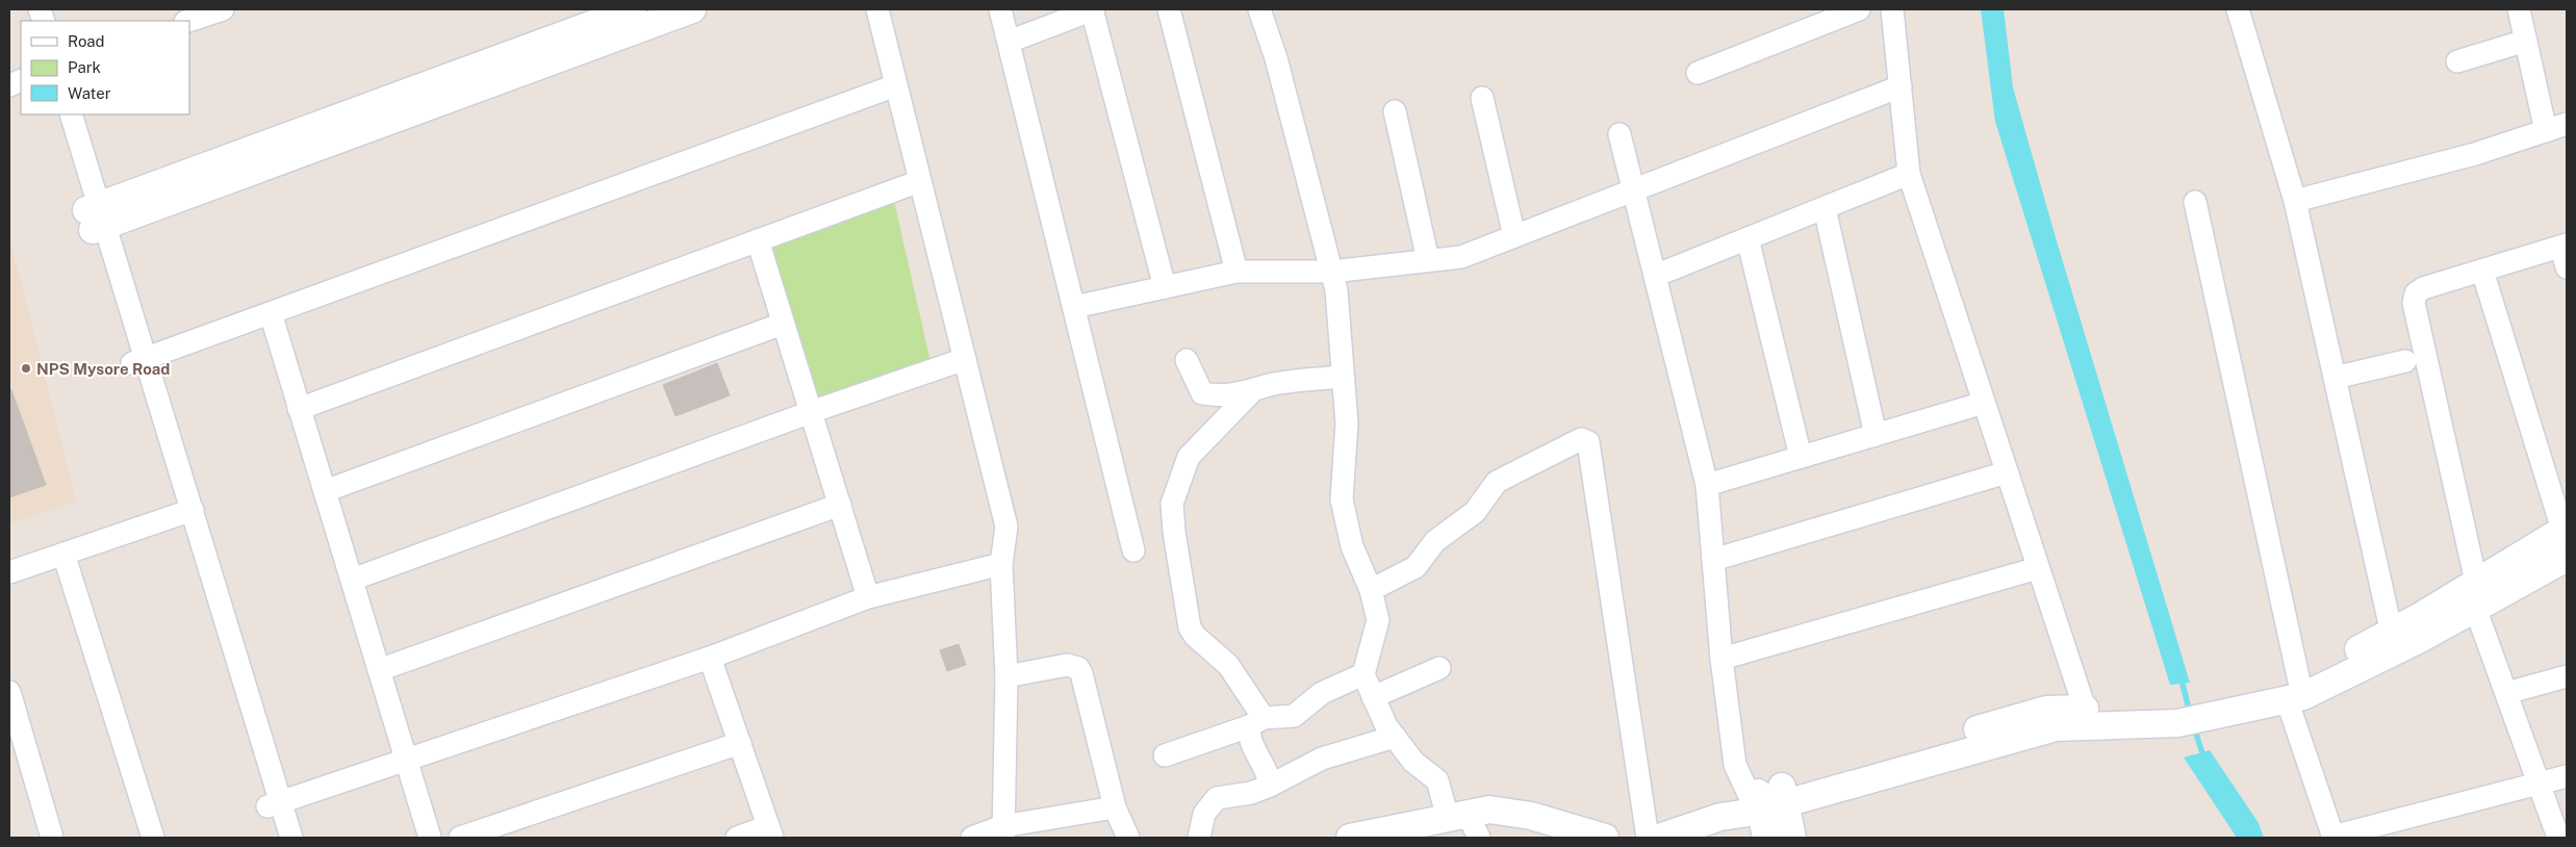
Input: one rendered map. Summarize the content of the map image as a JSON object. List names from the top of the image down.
{
  "places": ["NPS Mysore Road"],
  "legend": ["Road", "Park", "Water"]
}
